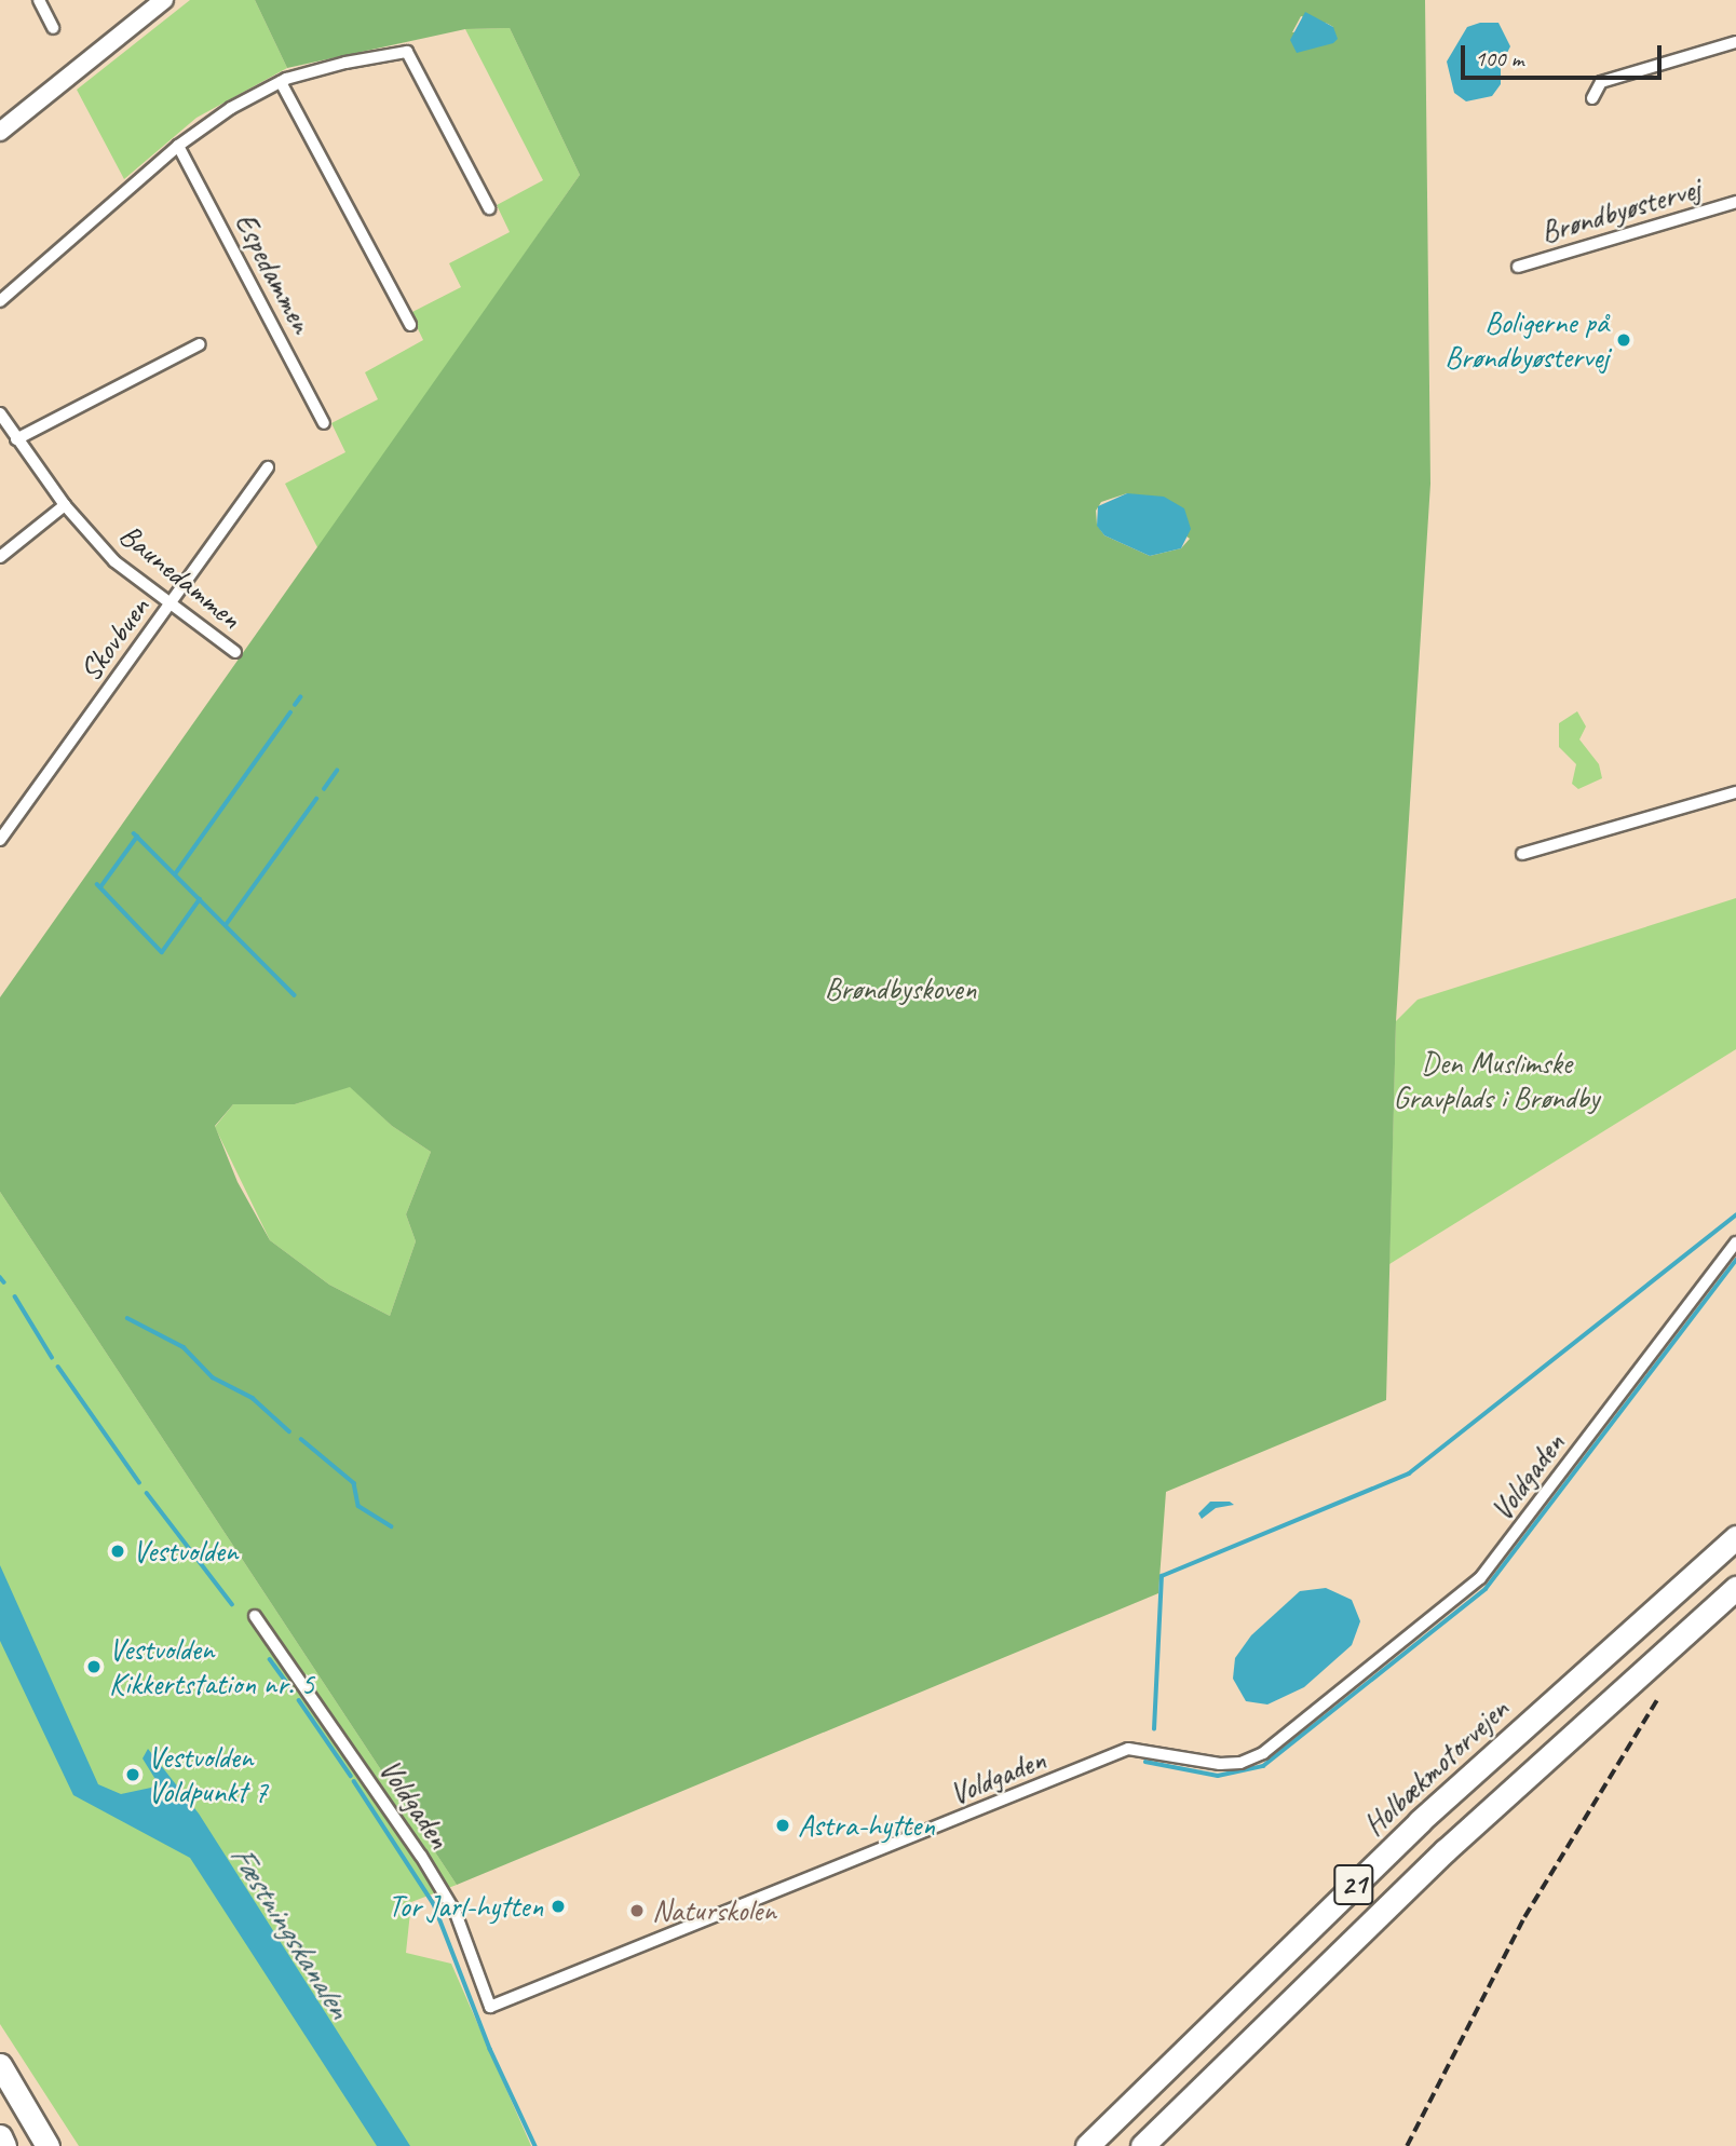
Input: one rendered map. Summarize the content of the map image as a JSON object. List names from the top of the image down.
{
  "streets": {
    "highway": ["Holbækmotorvejen", "21"],
    "street": [
      "Brøndbyøstervej",
      "Espedammen",
      "Baunedammen",
      "Skovbuen",
      "Voldgaden"
    ]
  },
  "crossings": [
    ["Baunedammen", "Skovbuen"]
  ],
  "water": ["Fæstningskanalen"],
  "parks": ["Brøndbyskoven", "Den Muslimske Gravplads i Brøndby"],
  "places": [
    "Boligerne på Brøndbyøstervej",
    "Vestvolden",
    "Vestvolden Kikkertstation nr. 5",
    "Vestvolden Voldpunkt 7",
    "Astra-hytten",
    "Tor Jarl-hytten",
    "Naturskolen"
  ],
  "scale_bar": "100 m"
}
